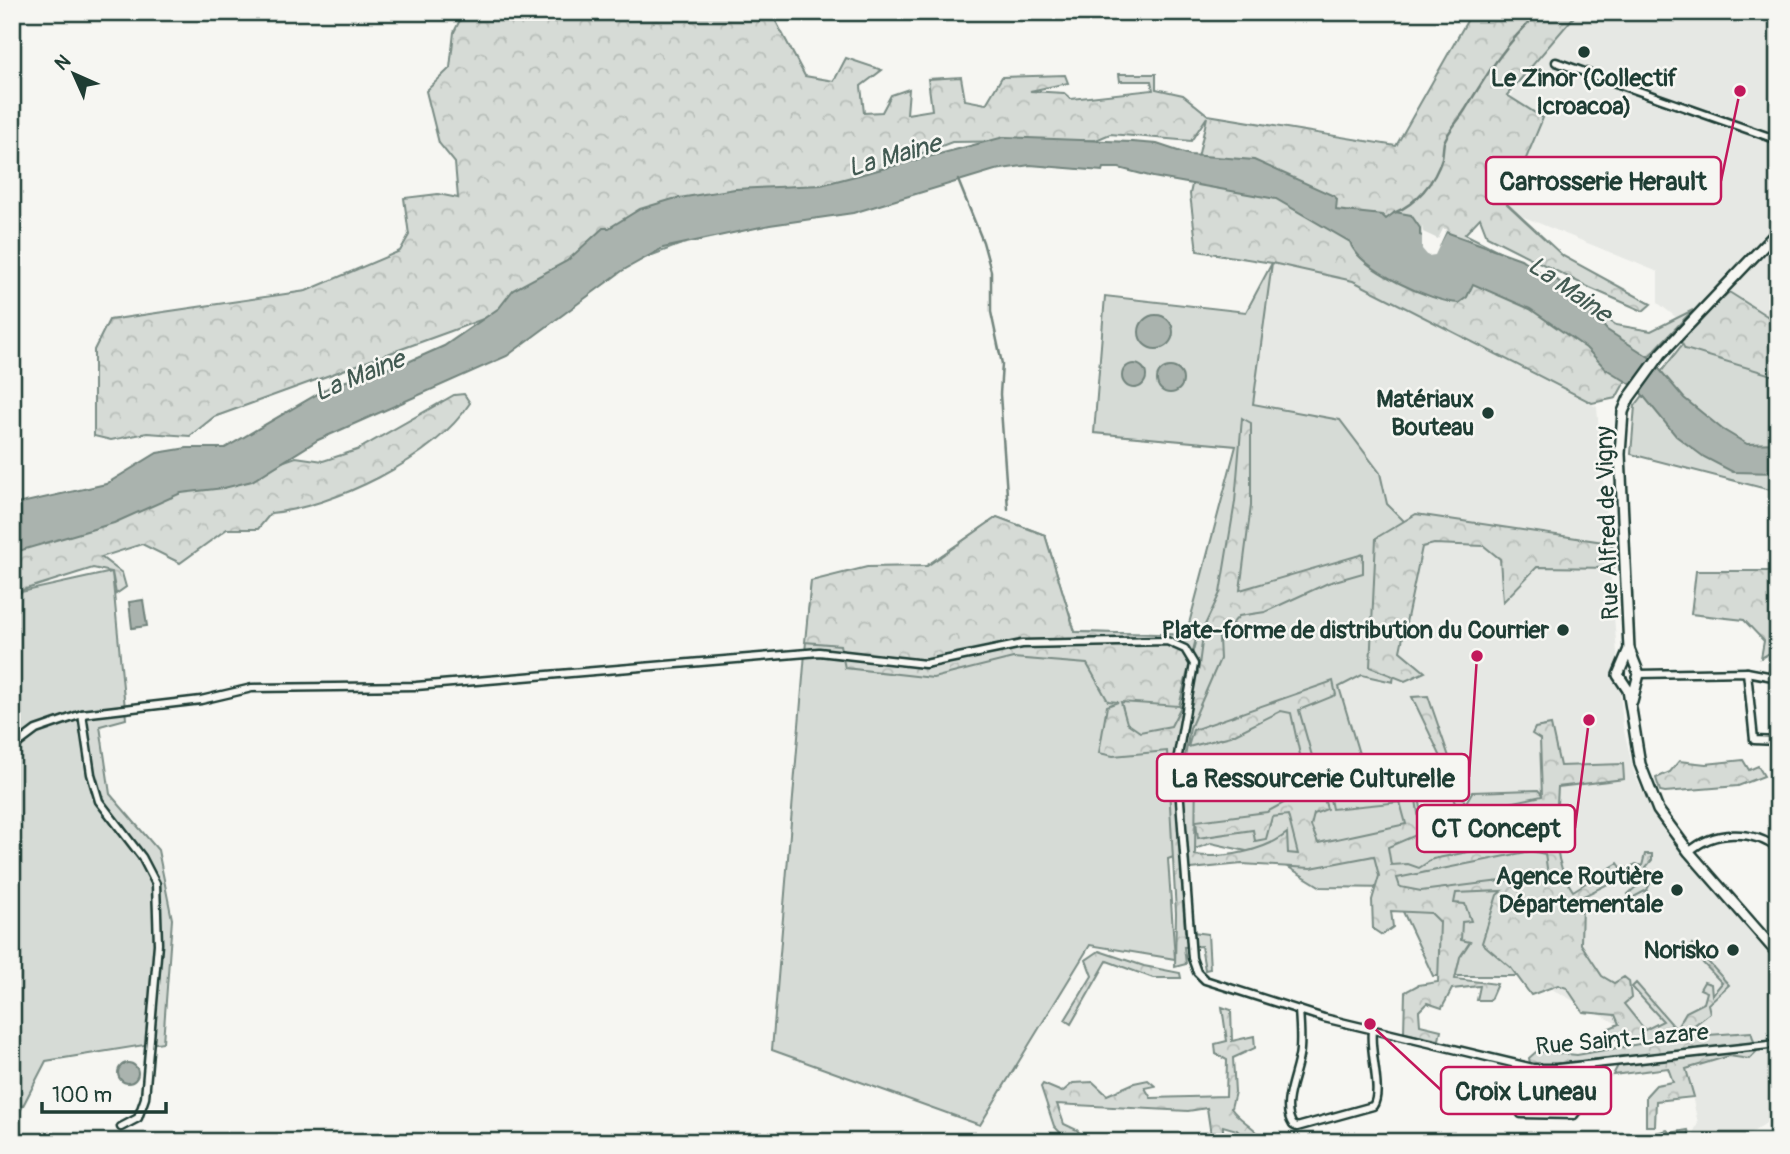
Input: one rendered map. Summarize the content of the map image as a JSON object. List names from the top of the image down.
{
  "streets": {
    "main road": ["Rue Alfred de Vigny"],
    "street": ["Rue Saint-Lazare"]
  },
  "water": ["La Maine"],
  "places": [
    "Le Zinor (Collectif Icroacoa)",
    "Carrosserie Herault",
    "Matériaux Bouteau",
    "Plate-forme de distribution du Courrier",
    "La Ressourcerie Culturelle",
    "CT Concept",
    "Agence Routière Départementale",
    "Norisko",
    "Croix Luneau"
  ],
  "scale_bar": "100 m",
  "north": "top left"
}
